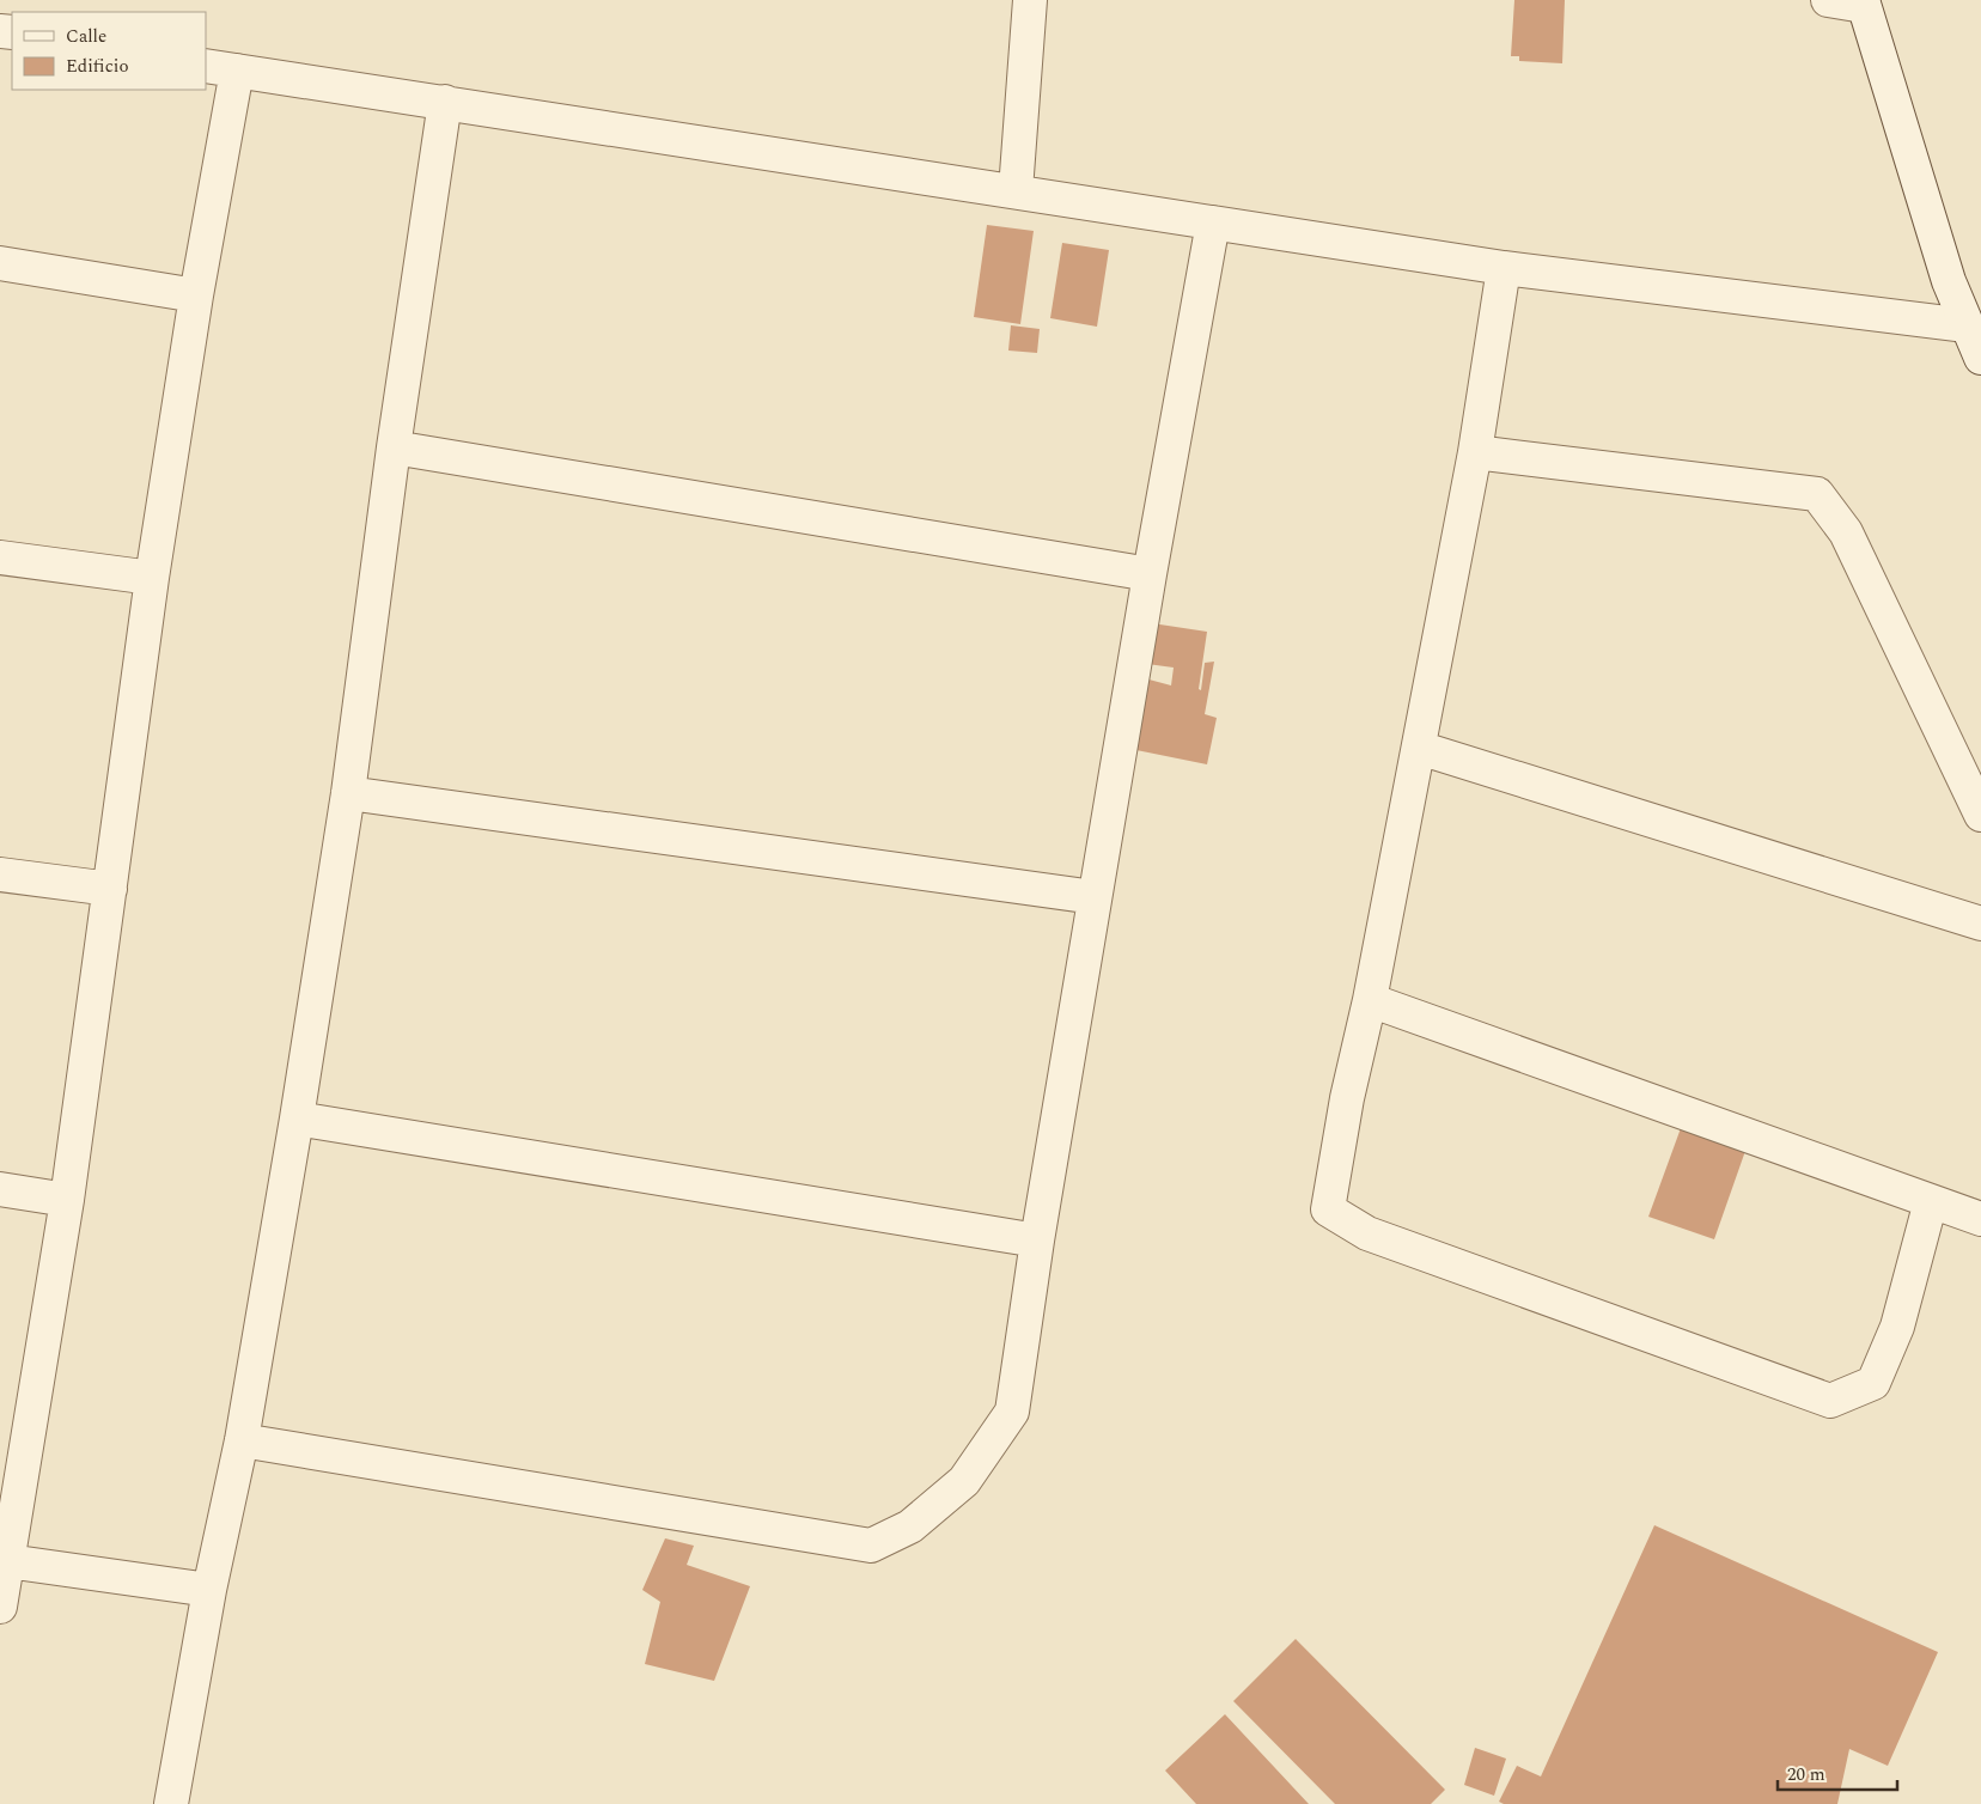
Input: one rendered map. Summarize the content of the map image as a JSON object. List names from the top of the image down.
{
  "legend": ["Calle", "Edificio"],
  "scale_bar": "20 m"
}
